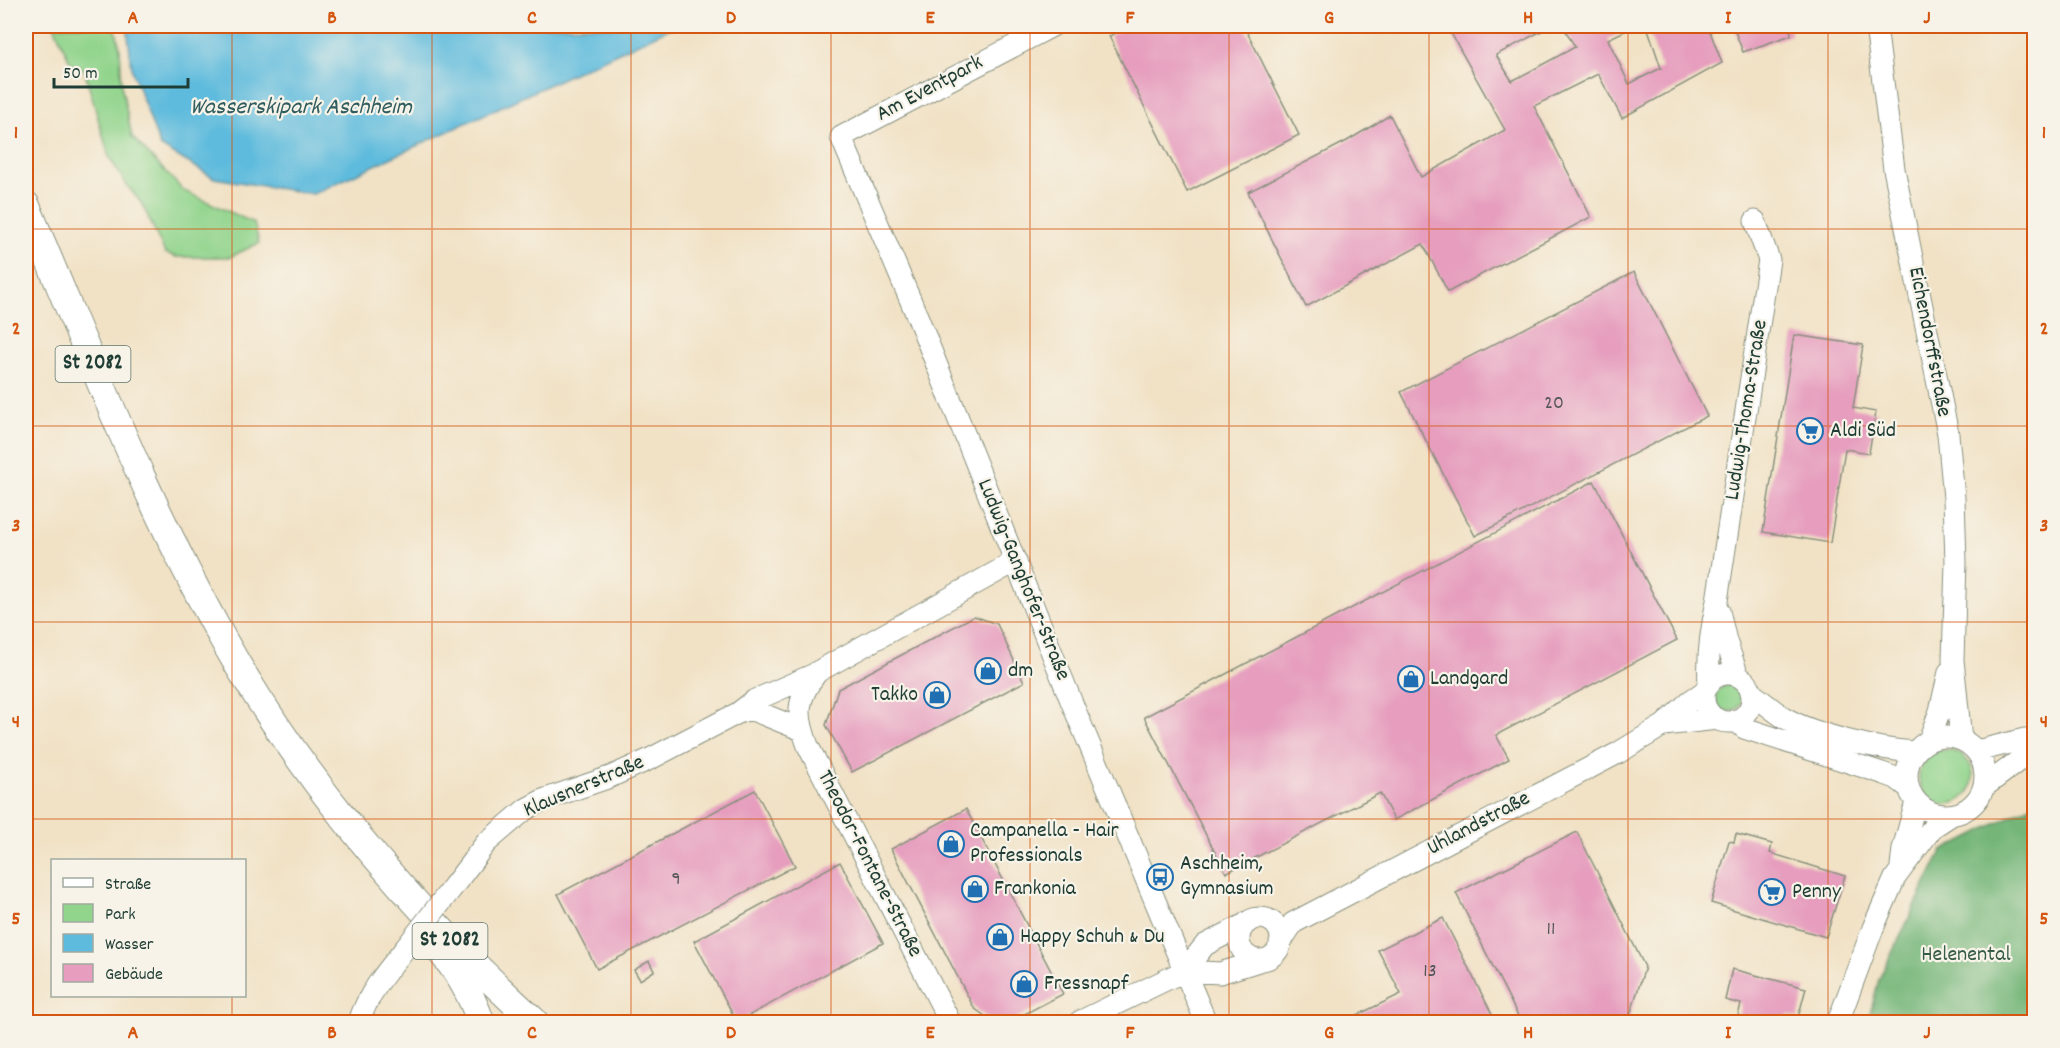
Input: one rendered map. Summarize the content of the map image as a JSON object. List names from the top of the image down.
{
  "streets": {
    "main road": ["St 2082"],
    "street": [
      "Am Eventpark",
      "Eichendorffstraße",
      "Ludwig-Thoma-Straße",
      "Ludwig-Ganghofer-Straße",
      "Klausnerstraße",
      "Uhlandstraße",
      "Theodor-Fontane-Straße"
    ]
  },
  "crossings": [
    ["Am Eventpark", "Ludwig-Ganghofer-Straße"],
    ["Ludwig-Thoma-Straße", "Uhlandstraße"],
    ["Ludwig-Ganghofer-Straße", "Klausnerstraße"],
    ["Klausnerstraße", "Theodor-Fontane-Straße"]
  ],
  "water": ["Wasserskipark Aschheim"],
  "parks": ["Helenental"],
  "places": {
    "supermarket": ["Aldi Süd", "Penny"],
    "shop": [
      "dm",
      "Landgard",
      "Takko",
      "Campanella - Hair Professionals",
      "Frankonia",
      "Happy Schuh & Du",
      "Fressnapf"
    ],
    "bus stop": ["Aschheim, Gymnasium"]
  },
  "house_numbers": [
    "20",
    "9",
    "11",
    "13"
  ],
  "legend": [
    "Straße",
    "Park",
    "Wasser",
    "Gebäude"
  ],
  "scale_bar": "50 m",
  "grid": {
    "columns": [
      "A",
      "B",
      "C",
      "D",
      "E",
      "F",
      "G",
      "H",
      "I",
      "J"
    ],
    "rows": [
      "1",
      "2",
      "3",
      "4",
      "5"
    ]
  }
}
